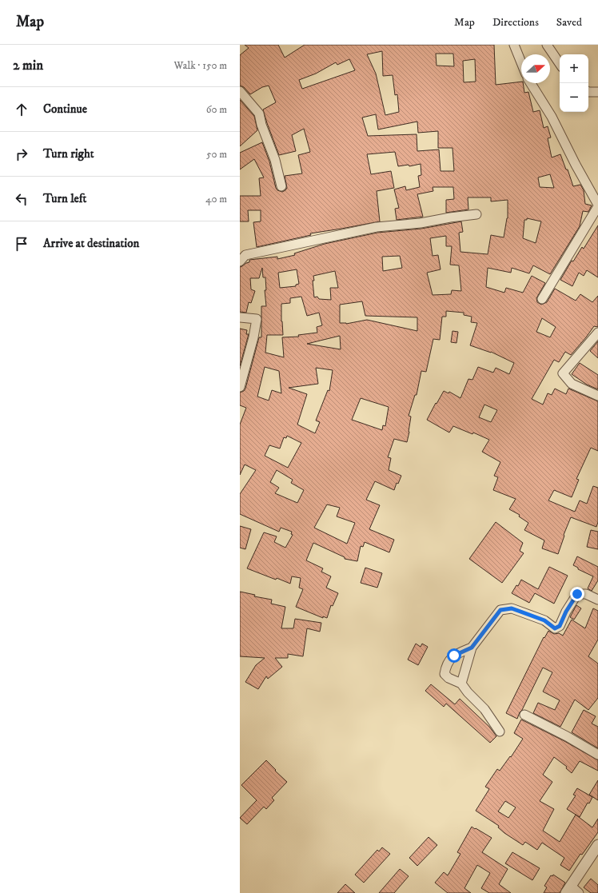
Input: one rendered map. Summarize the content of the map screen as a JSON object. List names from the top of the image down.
{
  "north": "right",
  "page": {
    "header": "Map",
    "nav": ["Map", "Directions", "Saved"],
    "heading": ["2 min", "Walk · 150 m"],
    "map_buttons": ["+", "−"],
    "list": [
      ["Continue", "60 m"],
      ["Turn right", "50 m"],
      ["Turn left", "40 m"],
      "Arrive at destination"
    ]
  }
}
